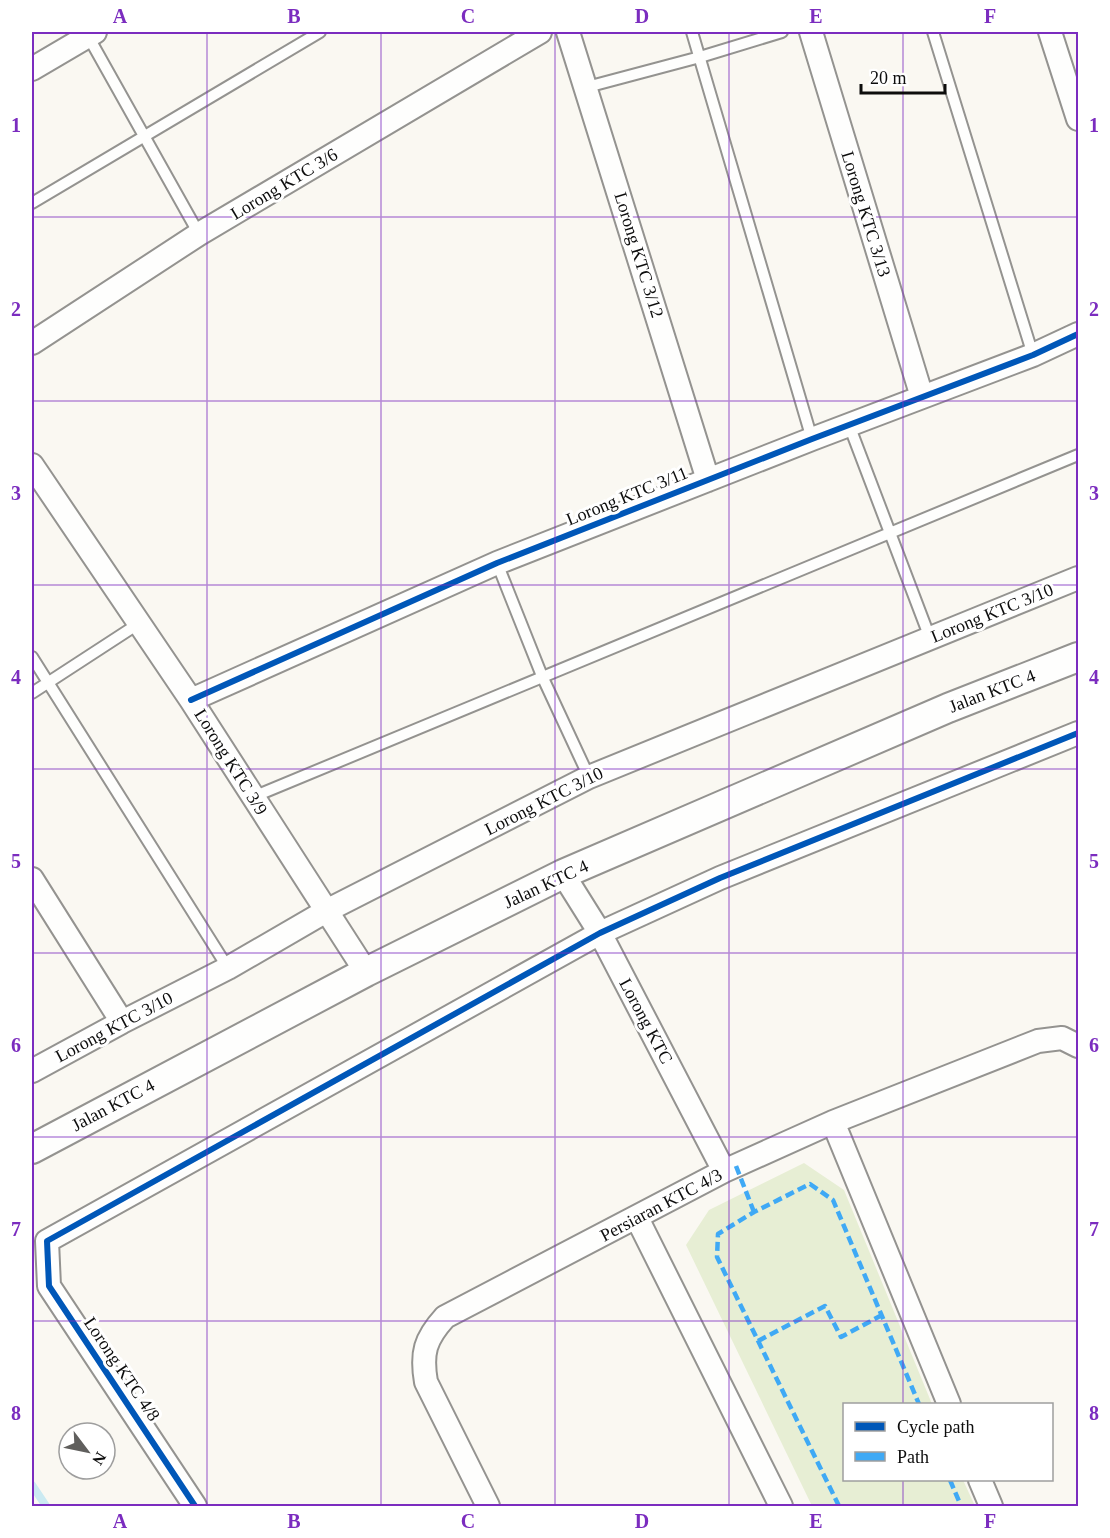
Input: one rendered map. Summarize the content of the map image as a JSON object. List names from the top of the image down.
{
  "streets": {
    "street": [
      "Lorong KTC 3/6",
      "Lorong KTC 3/13",
      "Lorong KTC 3/12",
      "Lorong KTC 3/11",
      "Lorong KTC 3/10",
      "Jalan KTC 4",
      "Lorong KTC 3/9",
      "Lorong KTC",
      "Persiaran KTC 4/3",
      "Lorong KTC 4/8"
    ]
  },
  "crossings": [
    ["Lorong KTC 3/13", "Lorong KTC 3/11"],
    ["Lorong KTC 3/12", "Lorong KTC 3/11"],
    ["Lorong KTC 3/11", "Lorong KTC 3/9"],
    ["Lorong KTC 3/10", "Lorong KTC 3/9"],
    ["Jalan KTC 4", "Lorong KTC 3/9"],
    ["Jalan KTC 4", "Lorong KTC"],
    ["Lorong KTC", "Persiaran KTC 4/3"],
    ["Lorong KTC", "Lorong KTC 4/8"]
  ],
  "legend": ["Cycle path", "Path"],
  "scale_bar": "20 m",
  "north": "bottom right",
  "grid": {
    "columns": [
      "A",
      "B",
      "C",
      "D",
      "E",
      "F"
    ],
    "rows": [
      "1",
      "2",
      "3",
      "4",
      "5",
      "6",
      "7",
      "8"
    ]
  }
}
